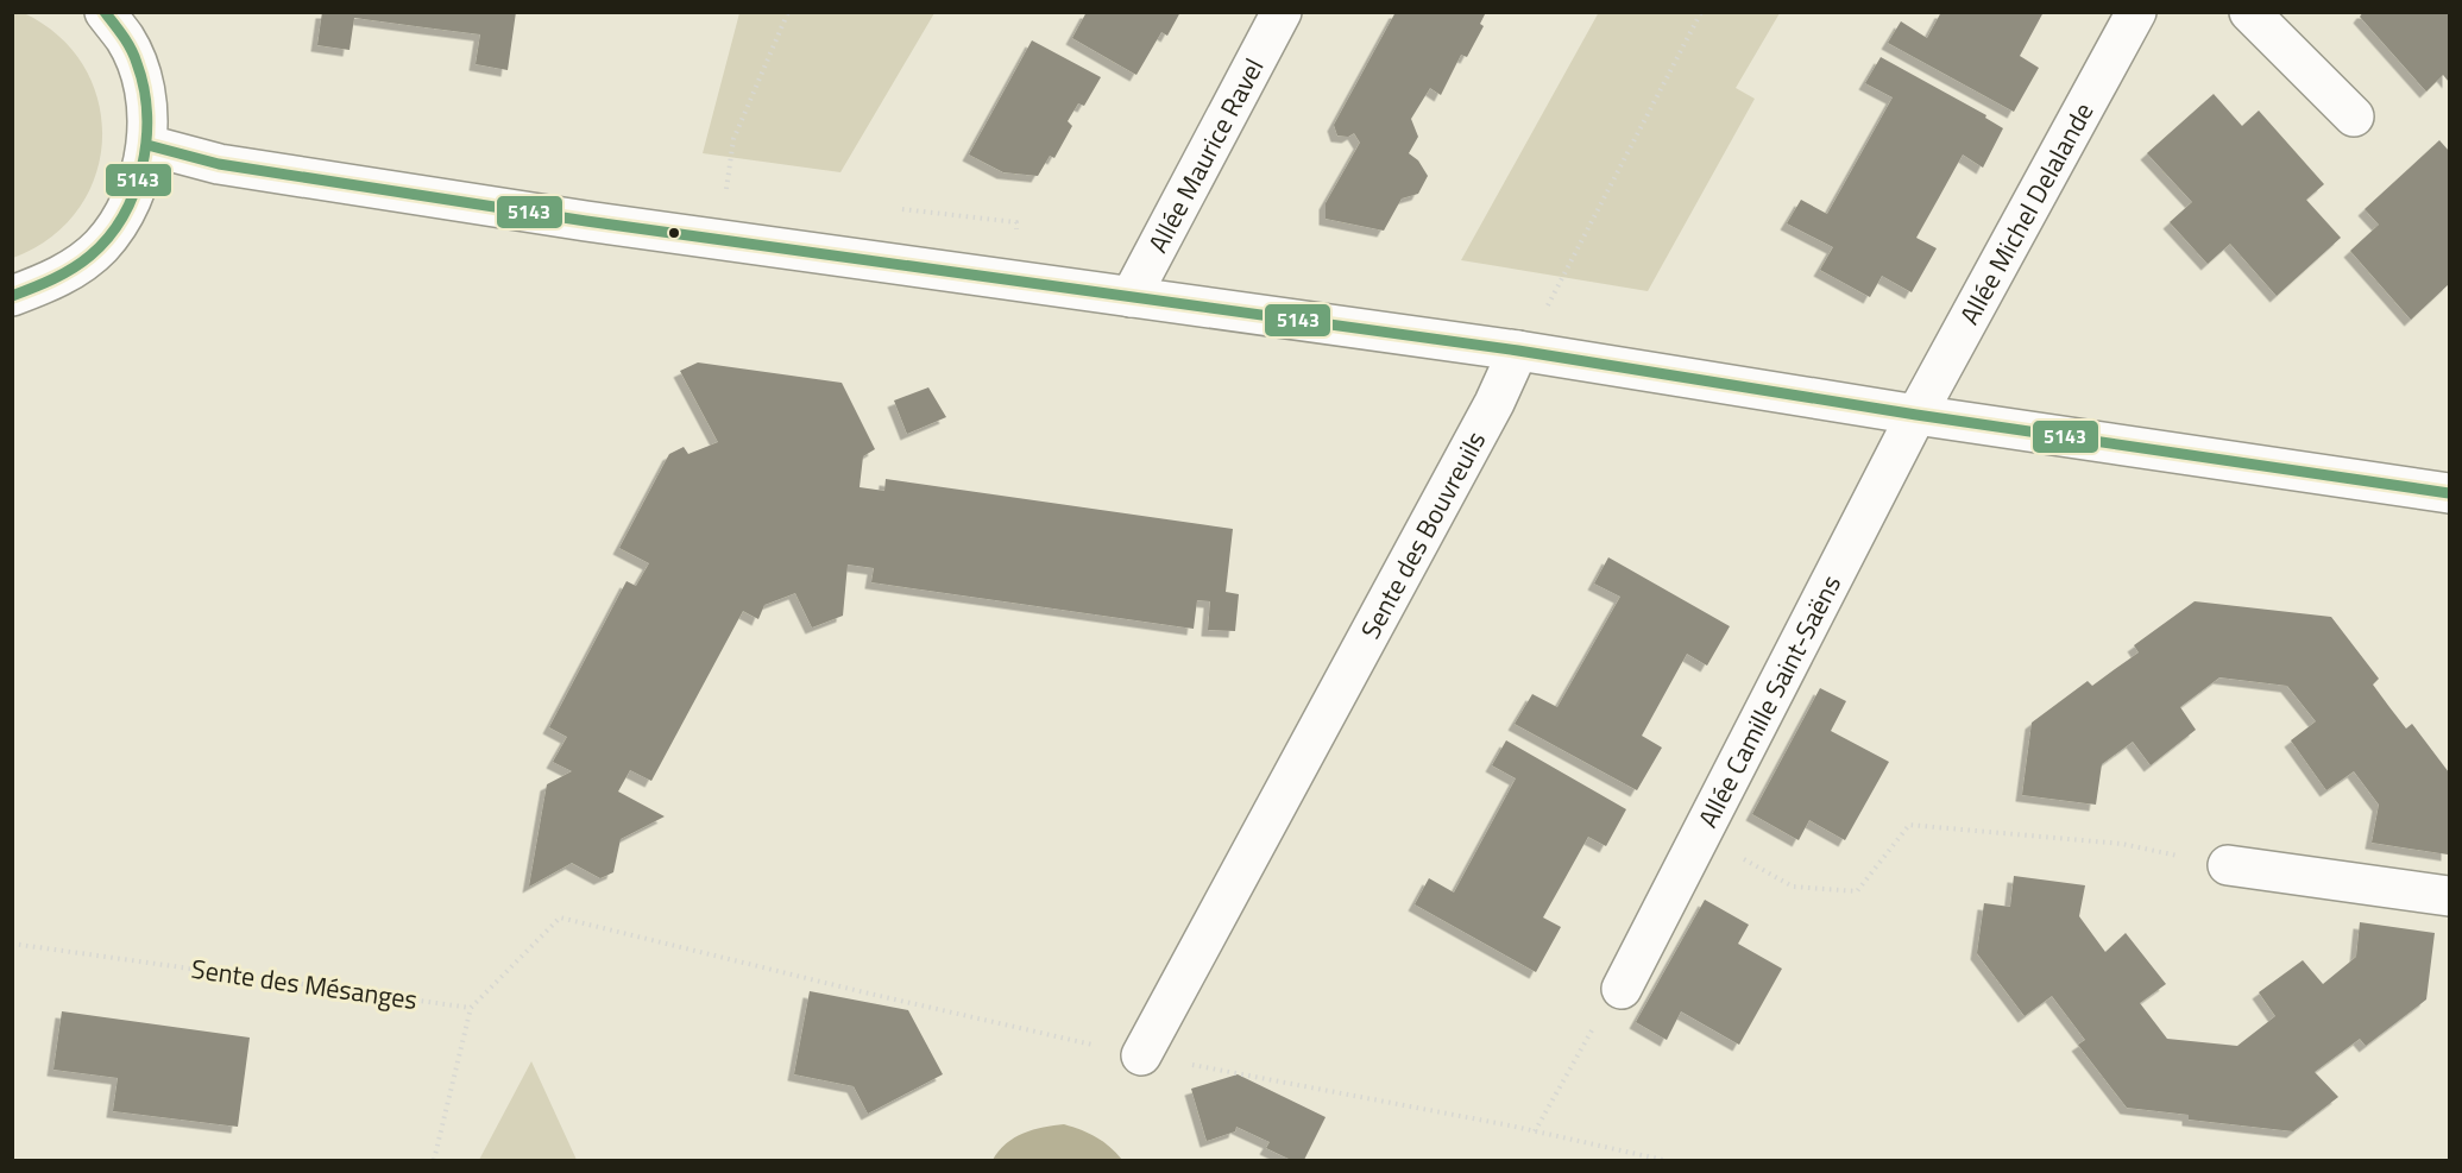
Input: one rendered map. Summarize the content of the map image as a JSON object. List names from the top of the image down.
{
  "streets": {
    "street": [
      "Allée Maurice Ravel",
      "Allée Michel Delalande",
      "Sente des Bouvreuils",
      "Allée Camille Saint-Saëns"
    ],
    "path": ["Sente des Mésanges"]
  },
  "crossings": [
    ["Allée Michel Delalande", "Allée Camille Saint-Saëns"]
  ],
  "lines": ["transit line 5143"]
}
